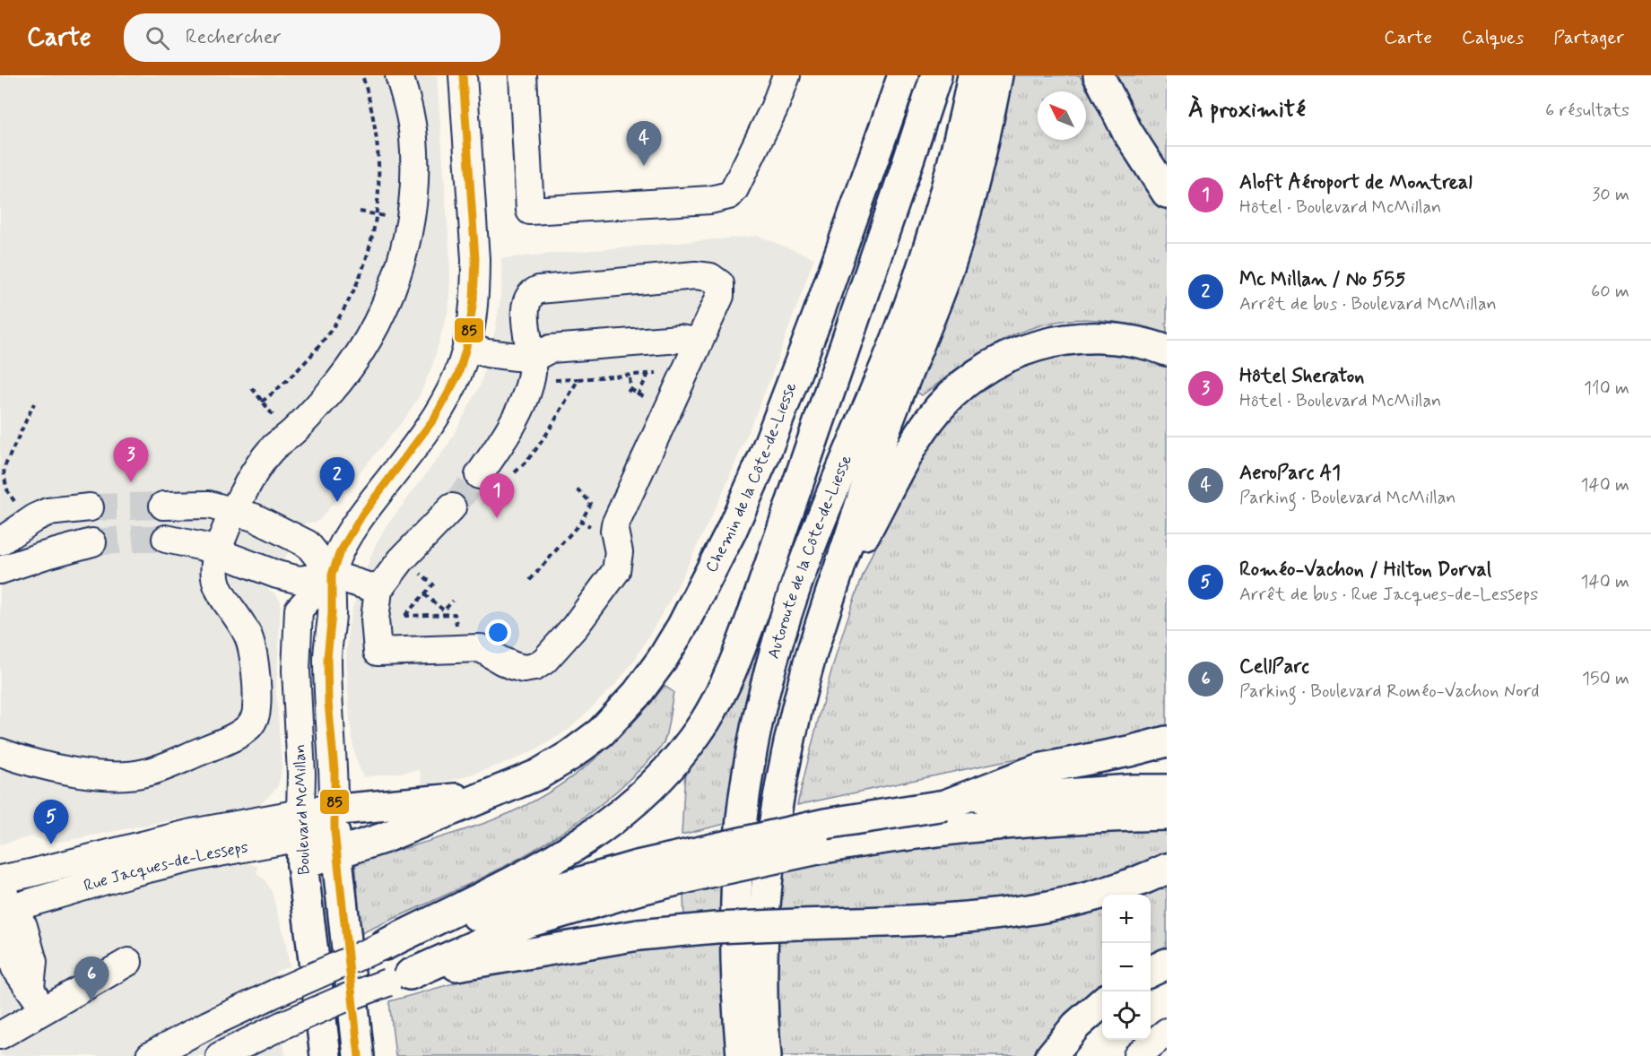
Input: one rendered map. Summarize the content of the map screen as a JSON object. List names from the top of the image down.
{
  "streets": {
    "main road": ["Chemin de la Côte-de-Liesse", "Autoroute de la Côte-de-Liesse", "Boulevard McMillan"],
    "street": ["Rue Jacques-de-Lesseps"]
  },
  "crossings": [
    ["Chemin de la Côte-de-Liesse", "Boulevard McMillan"],
    ["Chemin de la Côte-de-Liesse", "Rue Jacques-de-Lesseps"],
    ["Boulevard McMillan", "Rue Jacques-de-Lesseps"]
  ],
  "lines": ["transit line 85"],
  "north": "top left",
  "page": {
    "header": "Carte",
    "search": "Rechercher",
    "nav": ["Carte", "Calques", "Partager"],
    "heading": ["À proximité", "6 résultats"],
    "pins": [
      "4",
      "3",
      "2",
      "1",
      "5",
      "6"
    ],
    "list": [
      {
        "mark": "1",
        "name": "Aloft Aéroport de Montreal",
        "note": "Hôtel · Boulevard McMillan",
        "value": "30 m"
      },
      {
        "mark": "2",
        "name": "Mc Millan / No 555",
        "note": "Arrêt de bus · Boulevard McMillan",
        "value": "60 m"
      },
      {
        "mark": "3",
        "name": "Hôtel Sheraton",
        "note": "Hôtel · Boulevard McMillan",
        "value": "110 m"
      },
      {
        "mark": "4",
        "name": "AeroParc A1",
        "note": "Parking · Boulevard McMillan",
        "value": "140 m"
      },
      {
        "mark": "5",
        "name": "Roméo-Vachon / Hilton Dorval",
        "note": "Arrêt de bus · Rue Jacques-de-Lesseps",
        "value": "140 m"
      },
      {
        "mark": "6",
        "name": "CellParc",
        "note": "Parking · Boulevard Roméo-Vachon Nord",
        "value": "150 m"
      }
    ],
    "map_buttons": ["+", "−"]
  }
}
